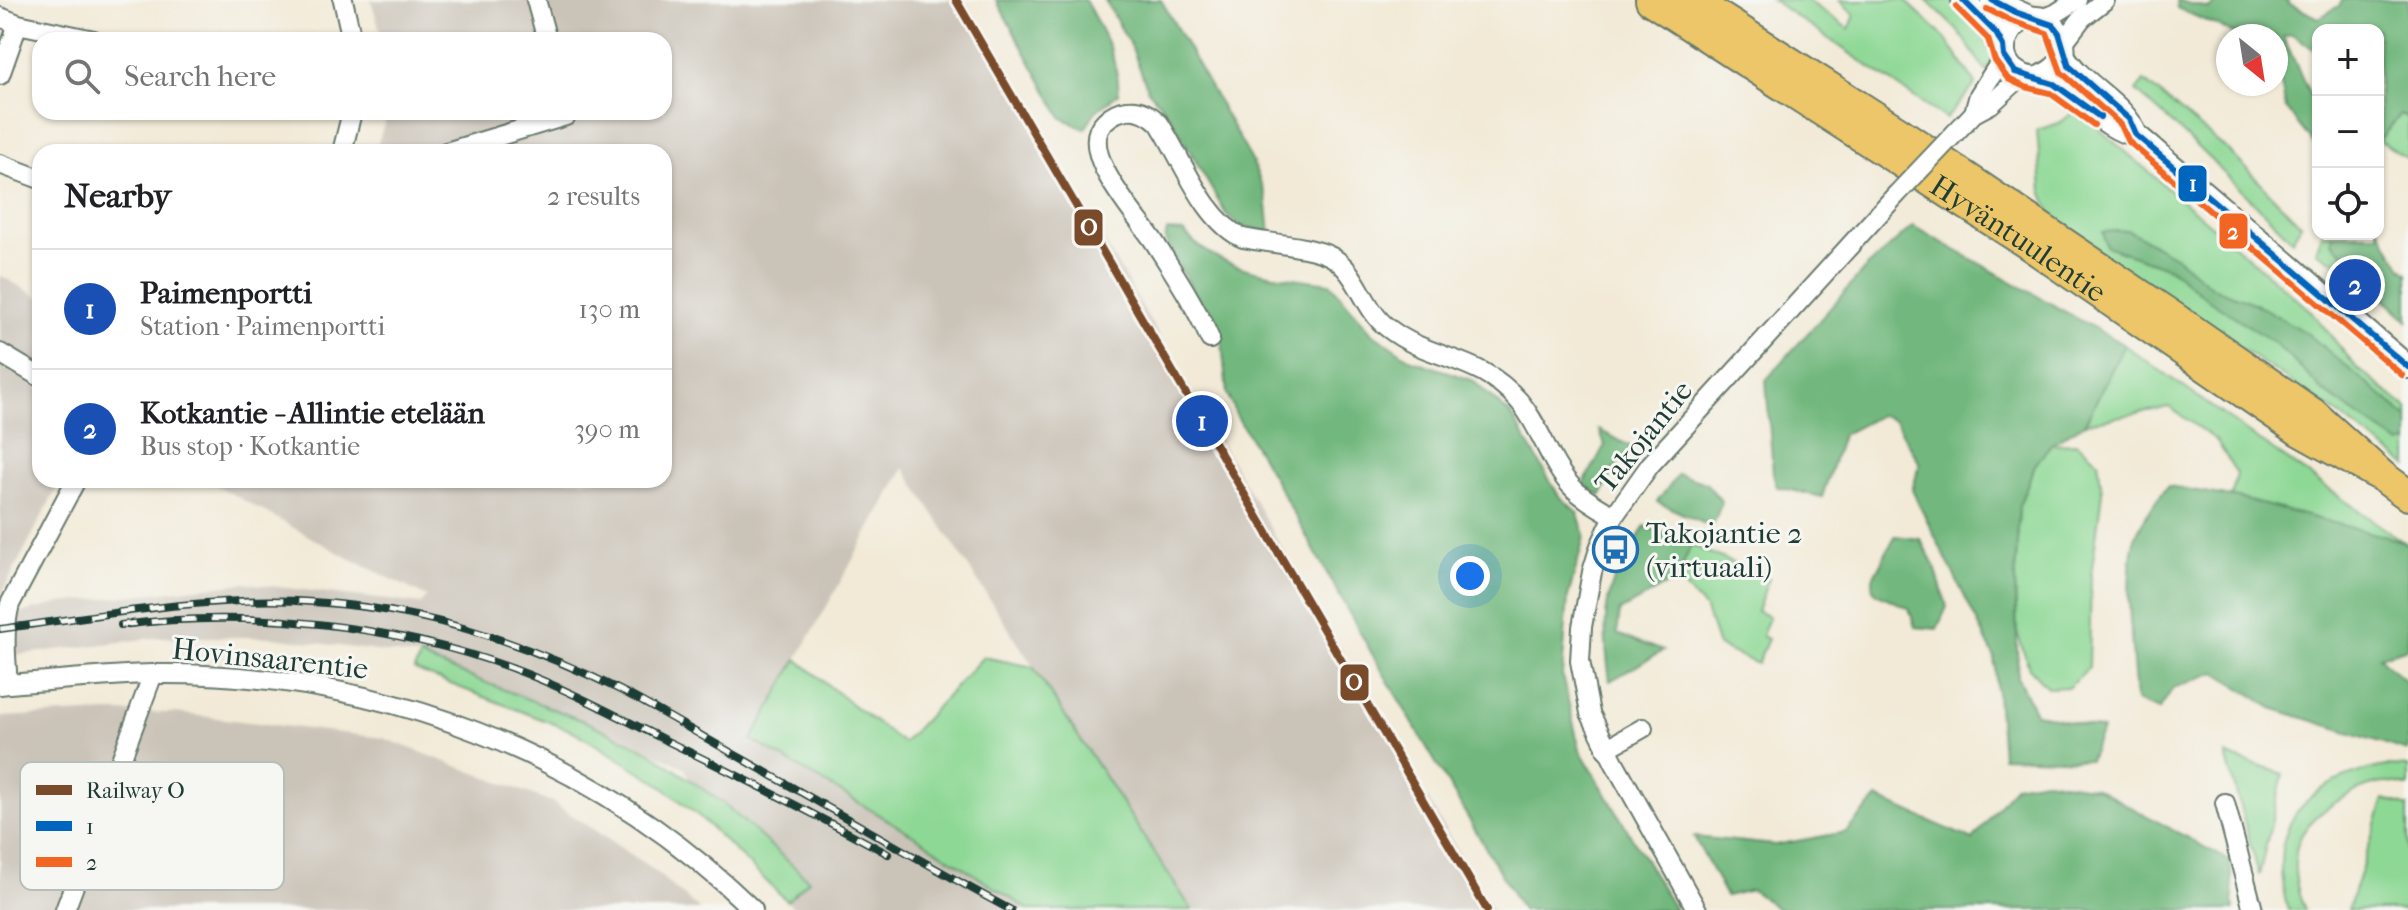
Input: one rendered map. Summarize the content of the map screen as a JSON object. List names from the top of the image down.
{
  "streets": {
    "highway": ["Hyväntuulentie"],
    "street": ["Takojantie", "Hovinsaarentie"]
  },
  "places": {
    "bus stop": ["Takojantie 2 (virtuaali)"]
  },
  "lines": ["rail line O", "transit line 1", "transit line 2"],
  "legend": ["Railway O", "1", "2"],
  "north": "bottom right",
  "page": {
    "map_buttons": ["+", "−"],
    "search": "Search here",
    "heading": ["Nearby", "2 results"],
    "list": [
      {
        "mark": "1",
        "name": "Paimenportti",
        "note": "Station · Paimenportti",
        "value": "130 m"
      },
      {
        "mark": "2",
        "name": "Kotkantie - Allintie etelään",
        "note": "Bus stop · Kotkantie",
        "value": "390 m"
      }
    ],
    "pins": ["2", "1"]
  }
}
